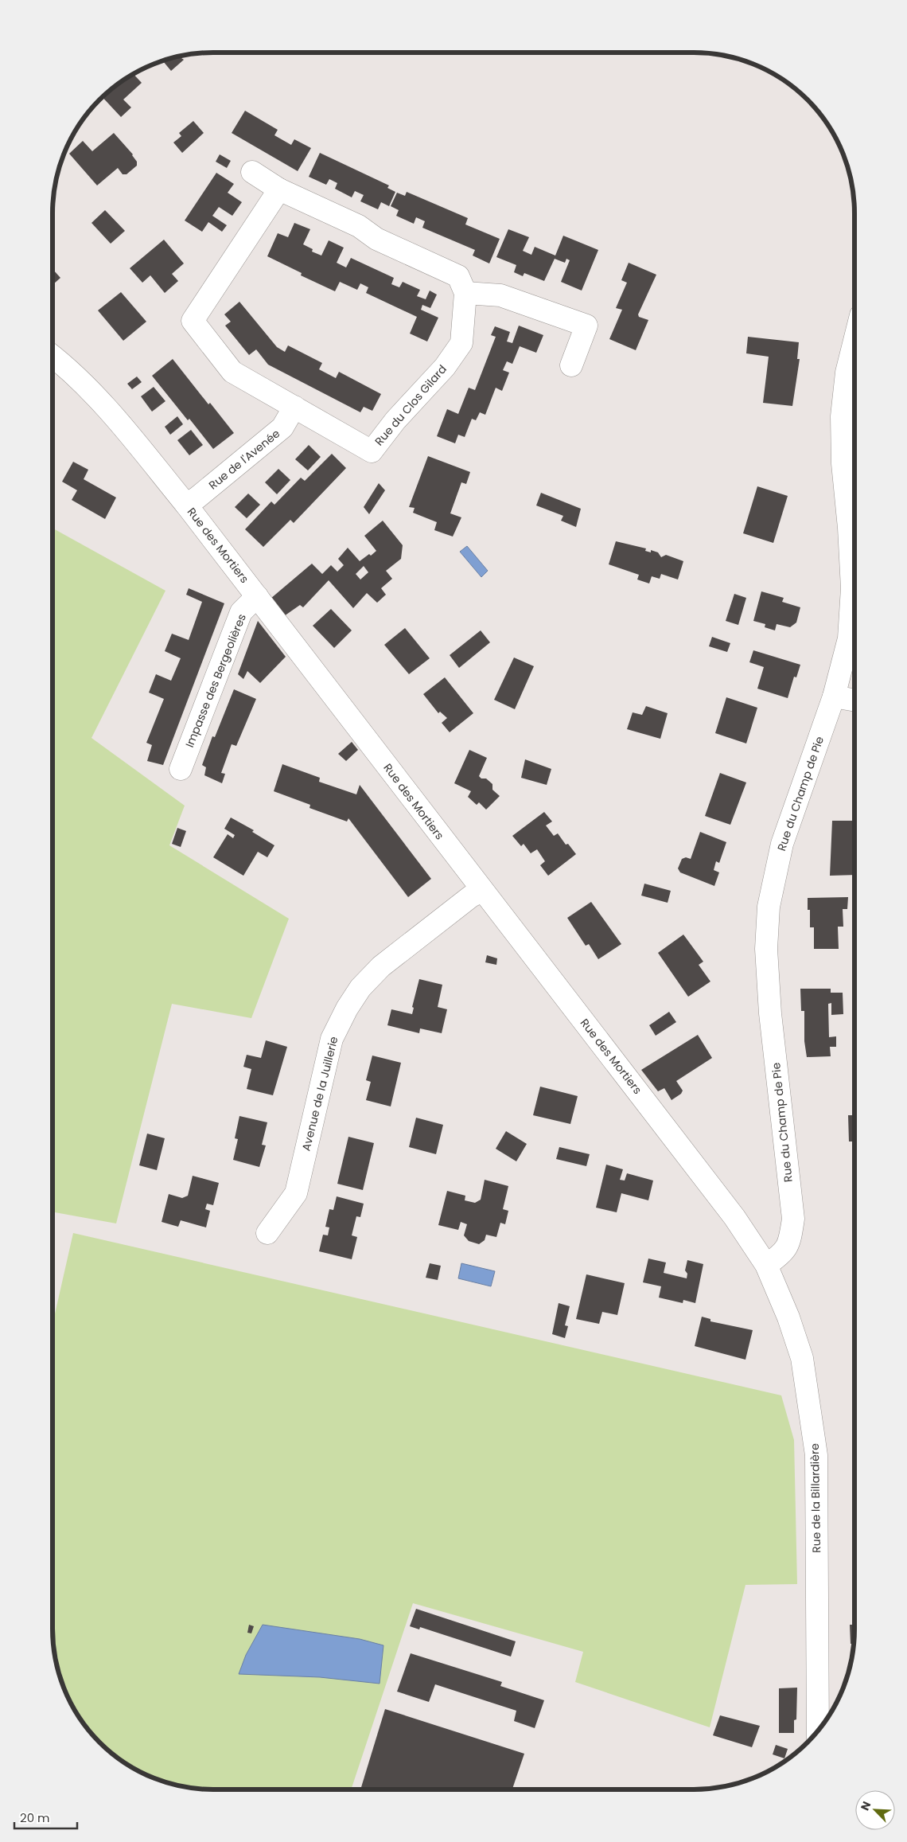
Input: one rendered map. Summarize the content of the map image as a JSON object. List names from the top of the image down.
{
  "streets": {
    "street": [
      "Rue du Clos Gilard",
      "Rue de l'Avenée",
      "Rue des Mortiers",
      "Impasse des Bergeolières",
      "Rue du Champ de Pie",
      "Avenue de la Juillerie",
      "Rue de la Billardière"
    ]
  },
  "crossings": [
    ["Rue du Clos Gilard", "Rue de l'Avenée"],
    ["Rue de l'Avenée", "Rue des Mortiers"],
    ["Rue des Mortiers", "Impasse des Bergeolières"],
    ["Rue des Mortiers", "Rue du Champ de Pie"],
    ["Rue des Mortiers", "Avenue de la Juillerie"],
    ["Rue des Mortiers", "Rue de la Billardière"],
    ["Rue du Champ de Pie", "Rue de la Billardière"]
  ],
  "scale_bar": "20 m",
  "north": "top left"
}
